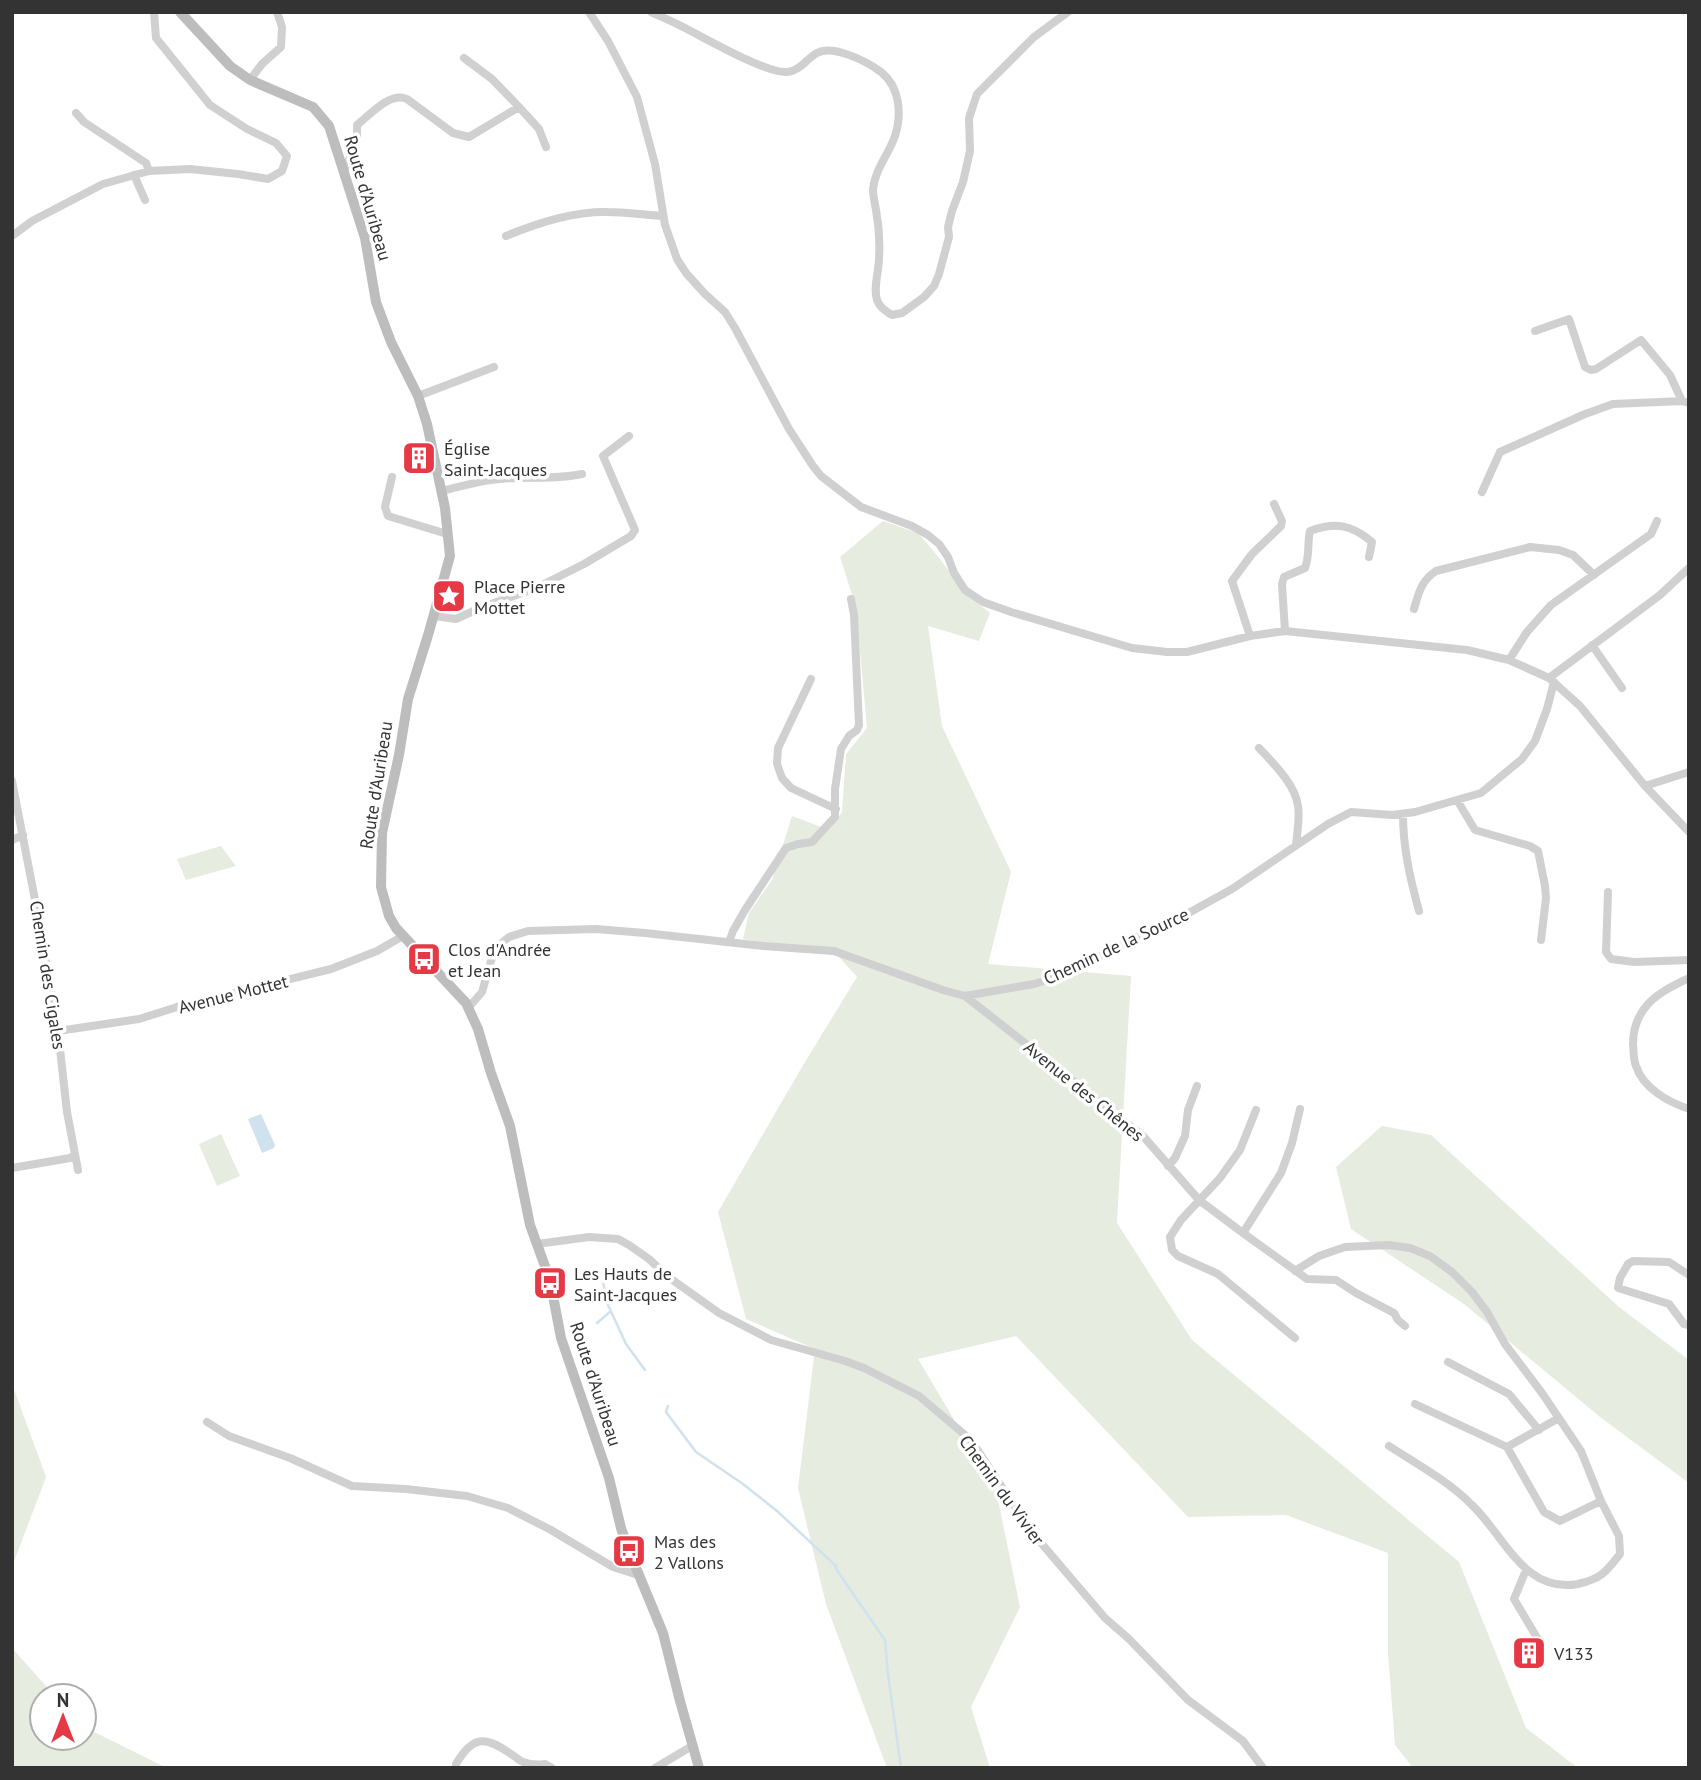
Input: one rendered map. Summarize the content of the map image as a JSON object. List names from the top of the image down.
{
  "streets": {
    "street": [
      "Route d'Auribeau",
      "Chemin de la Source",
      "Chemin des Cigales",
      "Avenue Mottet",
      "Avenue des Chênes",
      "Chemin du Vivier"
    ]
  },
  "crossings": [
    ["Route d'Auribeau", "Chemin de la Source"],
    ["Route d'Auribeau", "Avenue Mottet"],
    ["Route d'Auribeau", "Chemin du Vivier"],
    ["Chemin de la Source", "Avenue des Chênes"],
    ["Chemin des Cigales", "Avenue Mottet"]
  ],
  "places": {
    "building": ["Église Saint-Jacques", "V133"],
    "place": ["Place Pierre Mottet"],
    "bus stop": ["Clos d'Andrée et Jean", "Les Hauts de Saint-Jacques", "Mas des 2 Vallons"]
  },
  "north": "top"
}
